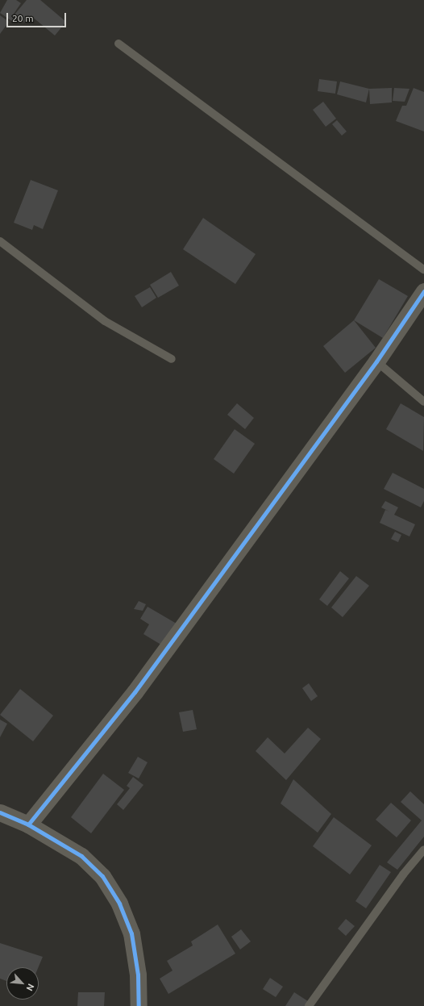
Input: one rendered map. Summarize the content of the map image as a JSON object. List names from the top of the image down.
{
  "scale_bar": "20 m",
  "north": "bottom right"
}
